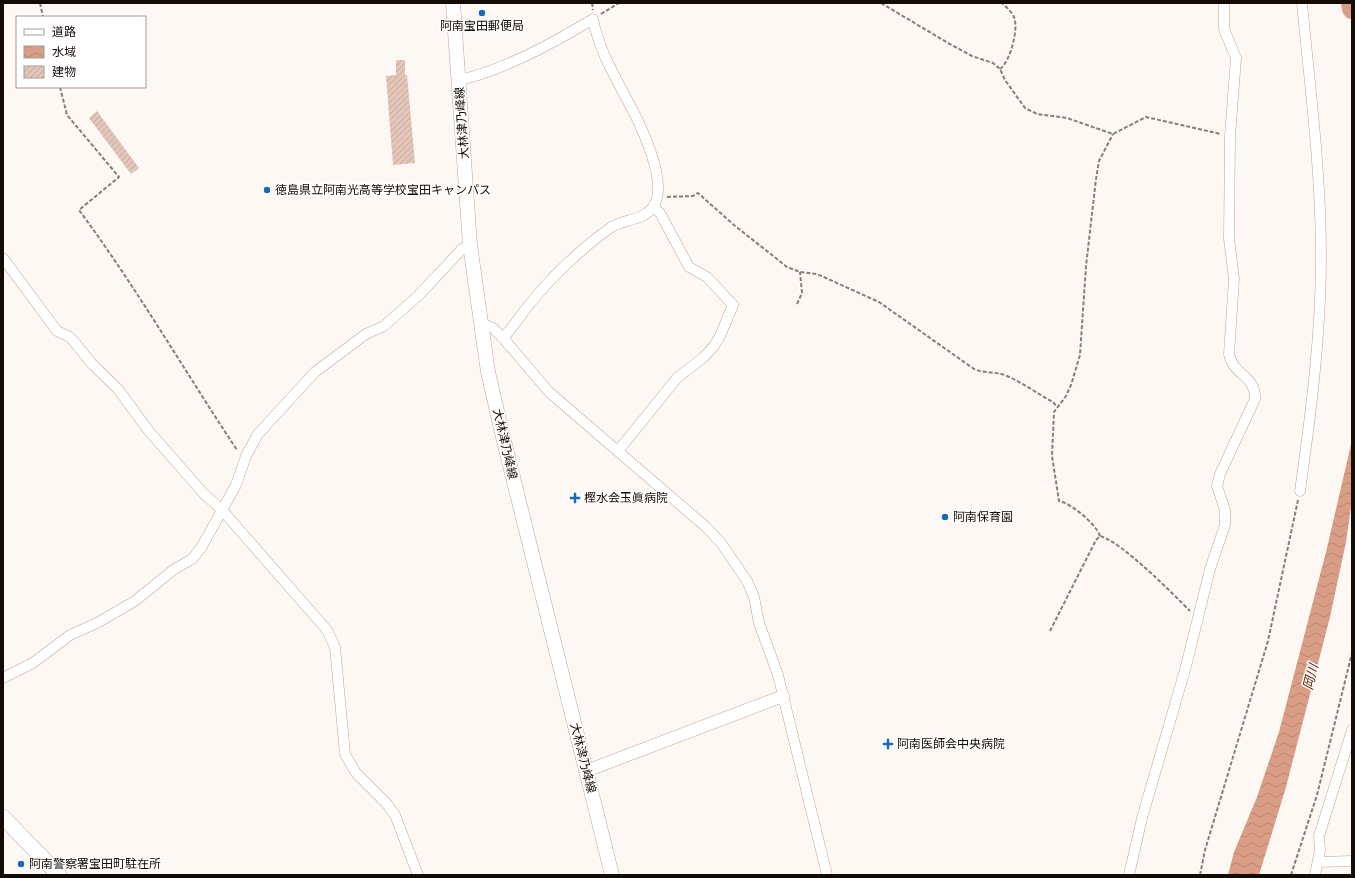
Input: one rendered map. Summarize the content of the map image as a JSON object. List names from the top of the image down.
{
  "streets": {
    "main road": ["大林津乃峰線"]
  },
  "water": ["岡川"],
  "places": {
    "other": [
      "阿南宝田郵便局",
      "徳島県立阿南光高等学校宝田キャンパス",
      "阿南保育園",
      "阿南警察署宝田町駐在所"
    ],
    "health": ["樫水会玉眞病院", "阿南医師会中央病院"]
  },
  "legend": ["道路", "水域", "建物"]
}
